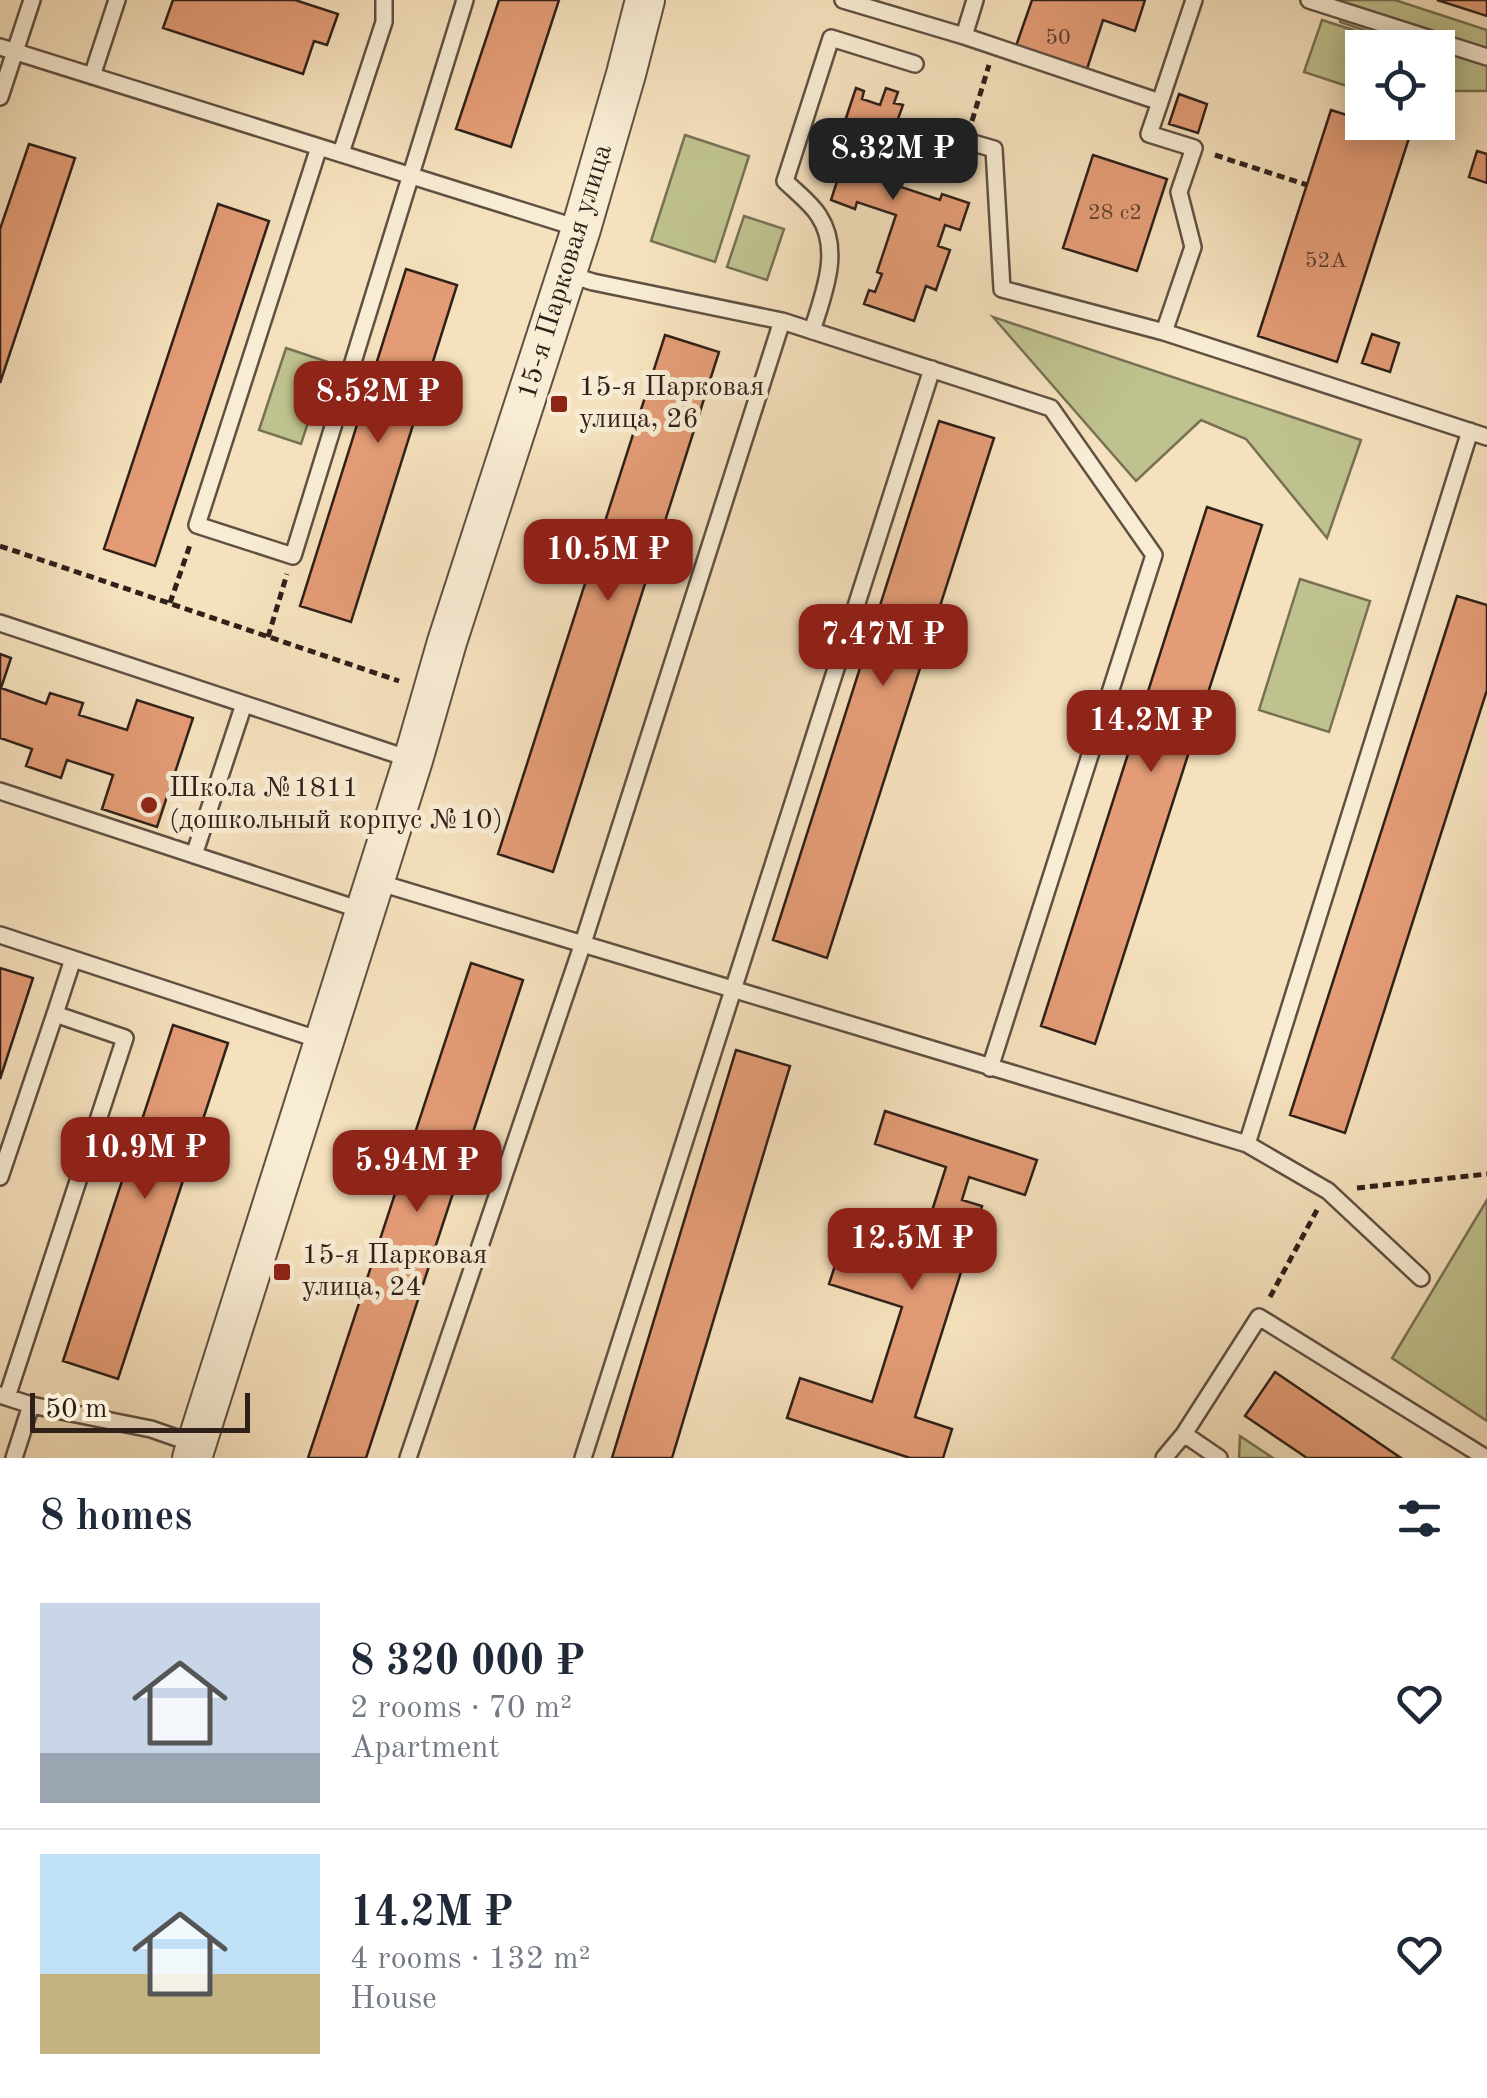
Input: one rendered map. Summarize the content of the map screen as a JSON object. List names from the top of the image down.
{
  "streets": {
    "street": ["15-я Парковая улица"]
  },
  "places": {
    "transit": ["15-я Парковая улица, 26", "15-я Парковая улица, 24"],
    "other": ["Школа №1811 (дошкольный корпус №10)"]
  },
  "house_numbers": ["50", "28 с2", "52А"],
  "scale_bar": "50 m",
  "page": {
    "price": [
      "8.32M ₽",
      "8.52M ₽",
      "10.5M ₽",
      "7.47M ₽",
      "14.2M ₽",
      "10.9M ₽",
      "5.94M ₽",
      "12.5M ₽"
    ],
    "scale": "50 m",
    "heading": "8 homes",
    "list": [
      {
        "name": "8 320 000 ₽",
        "note": "2 rooms · 70 m² · Apartment"
      },
      {
        "name": "14.2M ₽",
        "note": "4 rooms · 132 m² · House"
      }
    ]
  }
}
